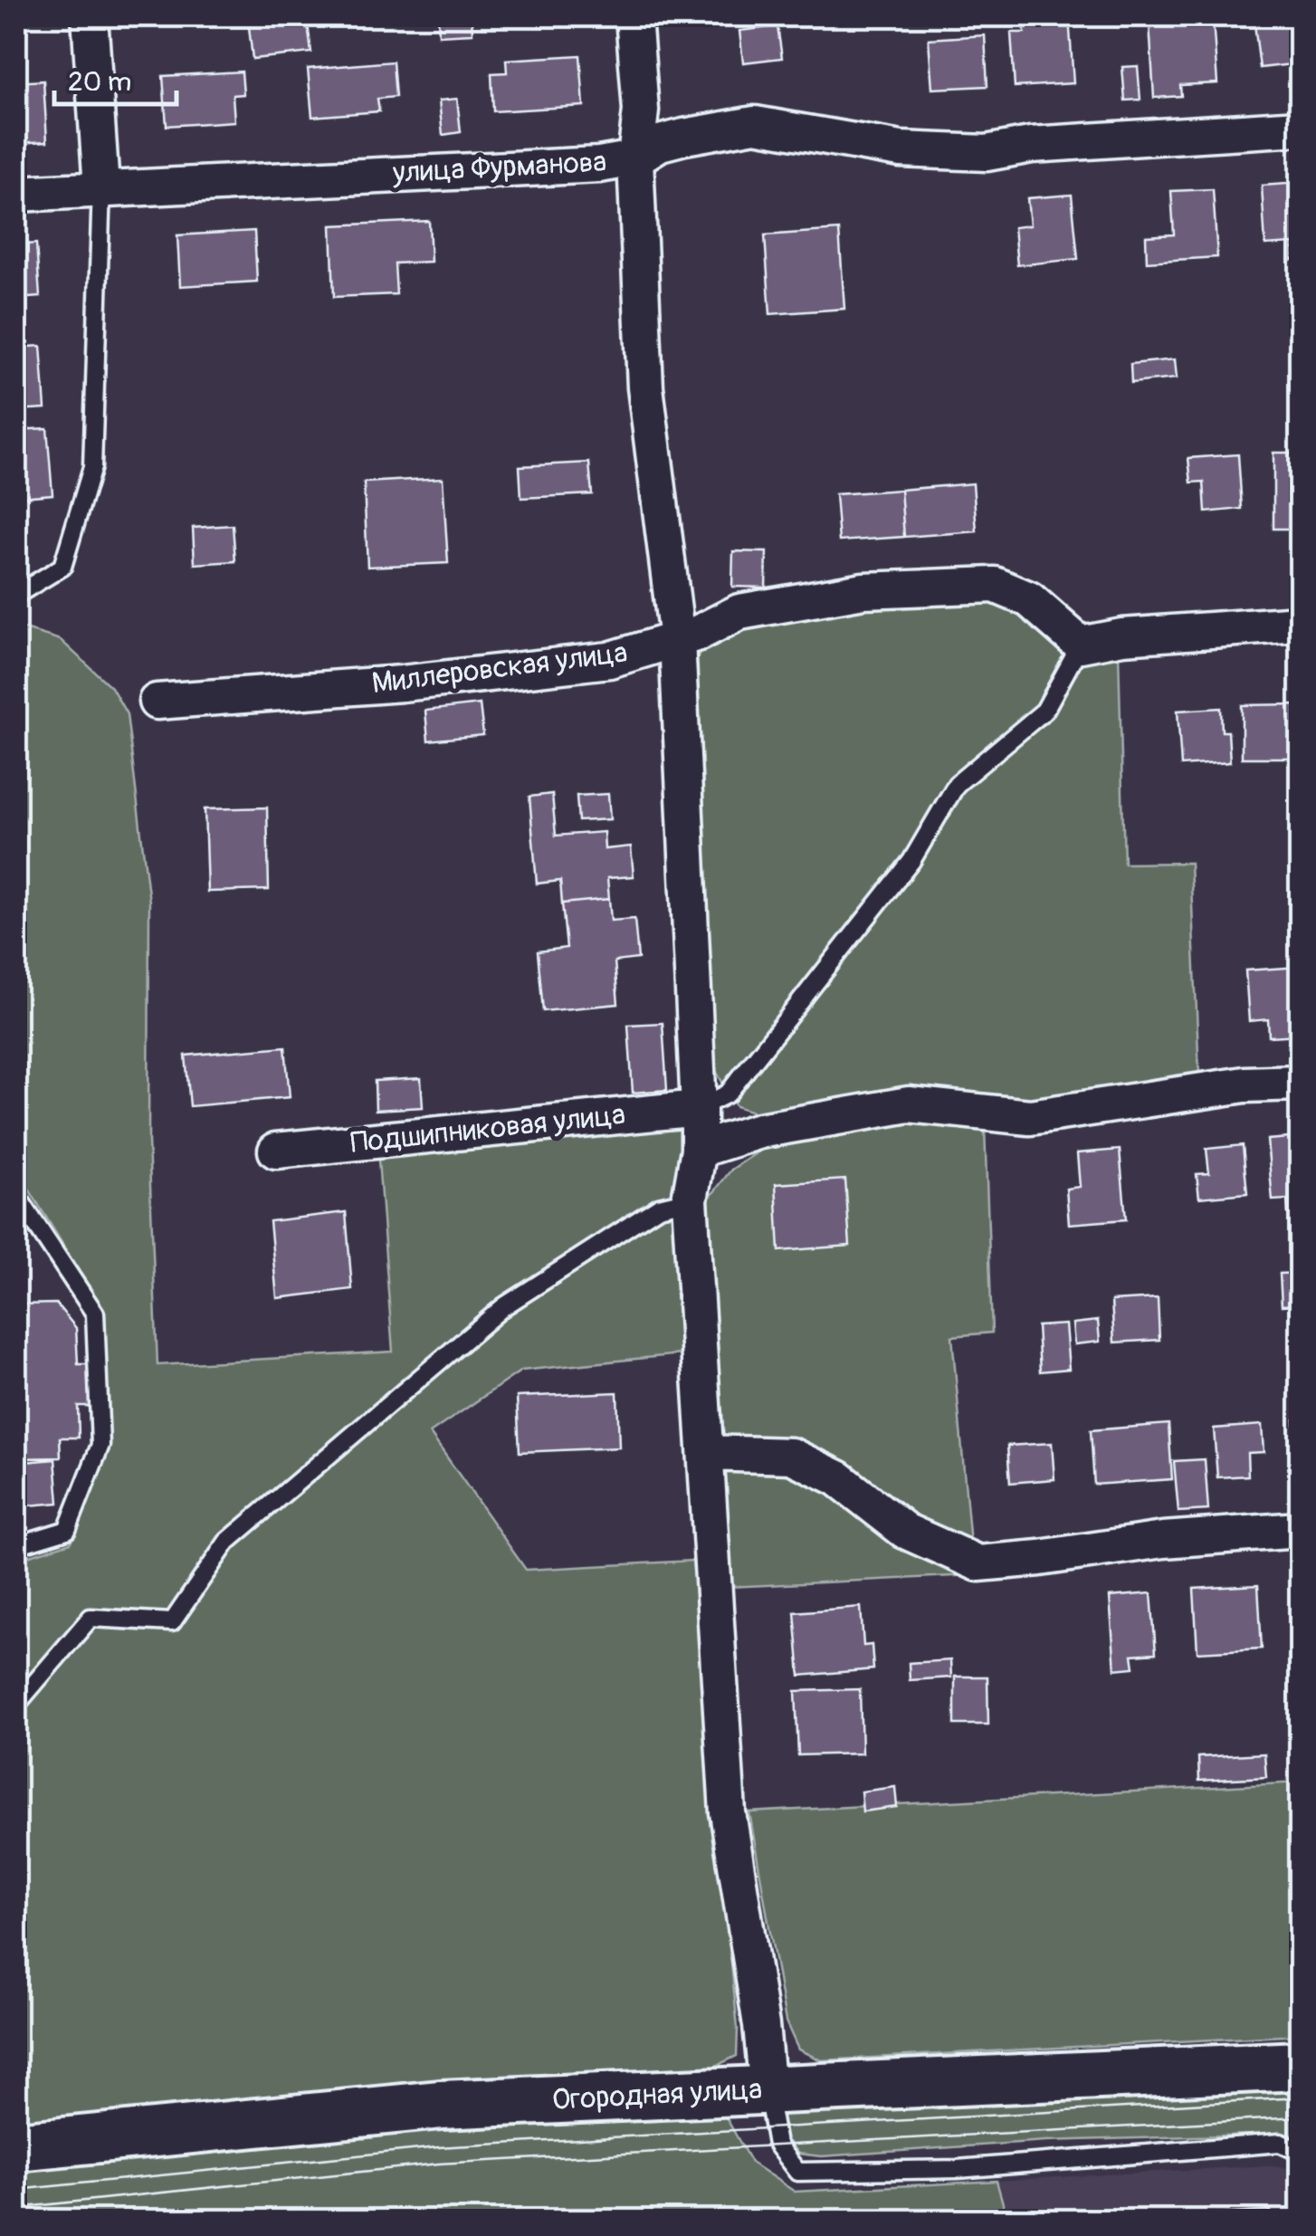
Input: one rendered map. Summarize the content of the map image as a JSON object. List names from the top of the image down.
{
  "streets": {
    "street": [
      "улица Фурманова",
      "Миллеровская улица",
      "Подшипниковая улица",
      "Огородная улица"
    ]
  },
  "scale_bar": "20 m"
}
